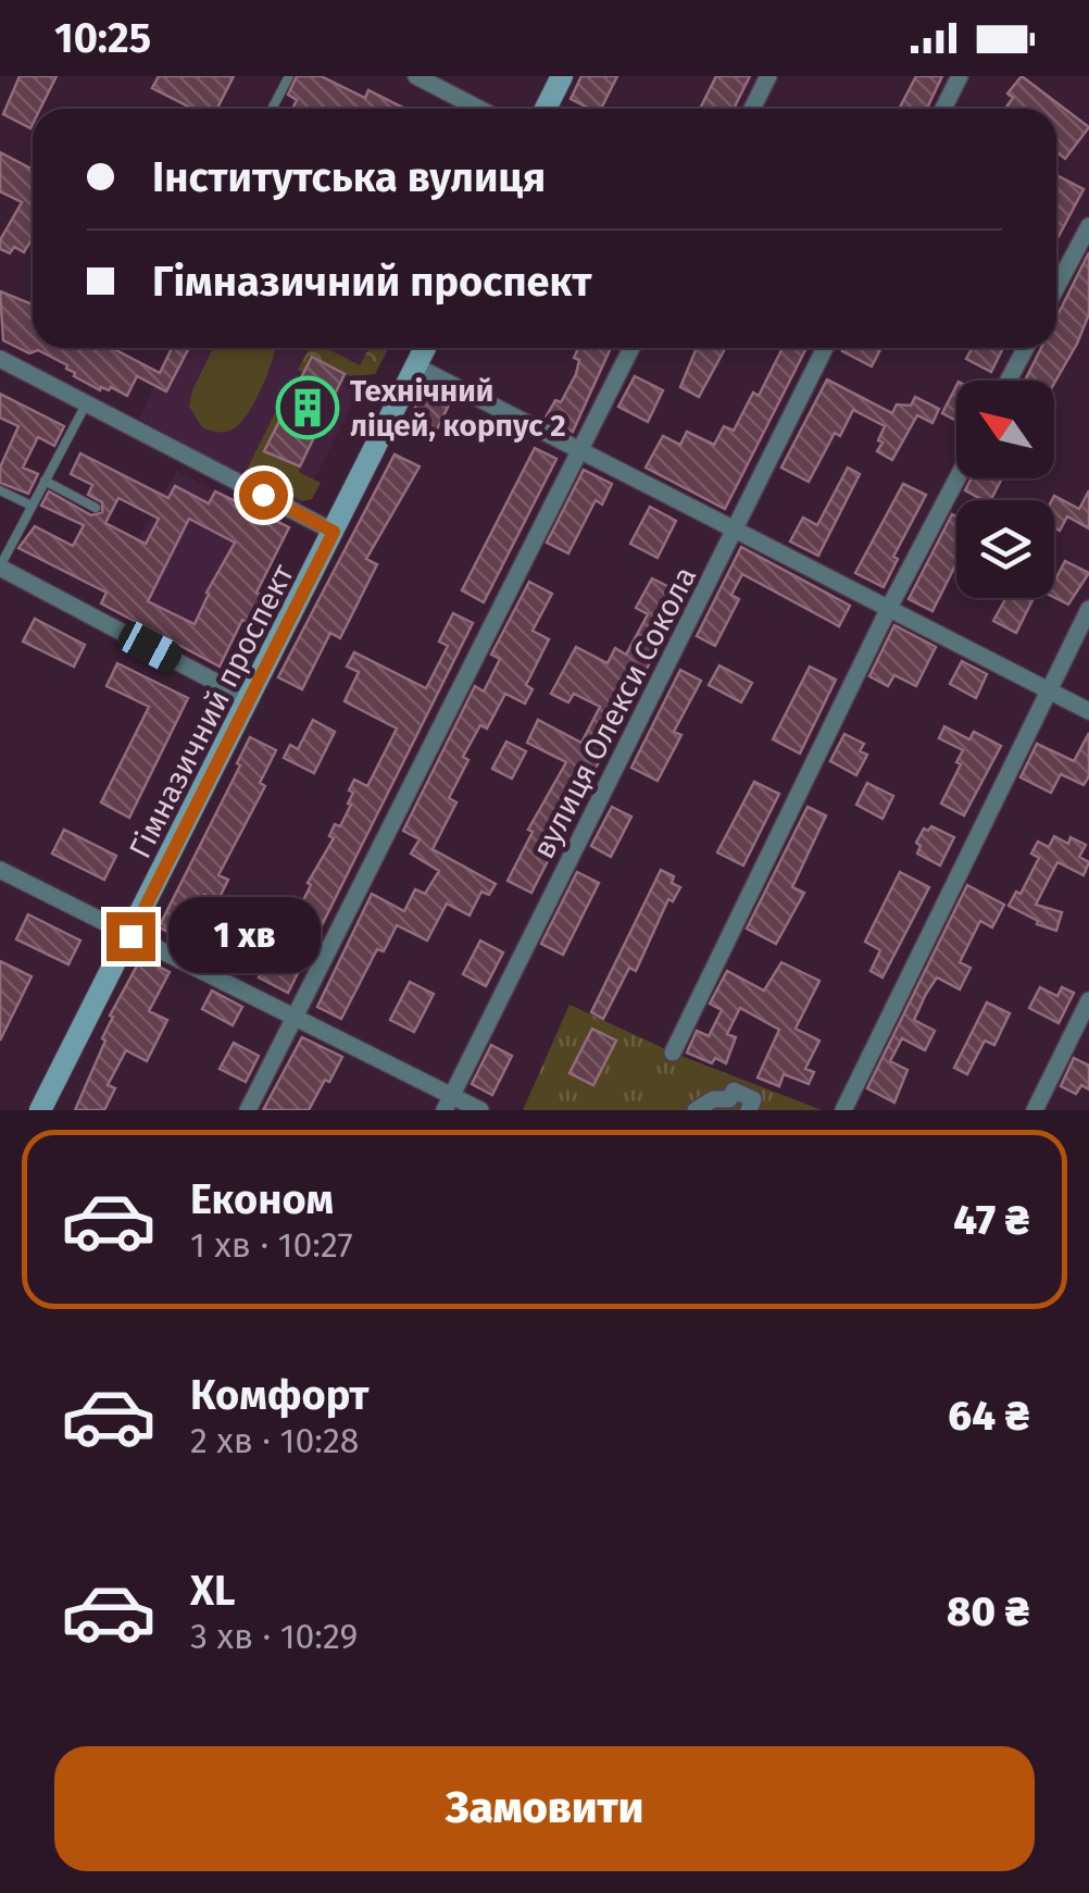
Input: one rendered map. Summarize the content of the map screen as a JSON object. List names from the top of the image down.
{
  "streets": {
    "main road": ["Гімназичний проспект"],
    "street": ["вулиця Олекси Сокола"]
  },
  "places": {
    "building": ["Технічний ліцей, корпус 2"]
  },
  "north": "top left",
  "page": {
    "status": "10:25",
    "banner": ["Інститутська вулиця", "Гімназичний проспект"],
    "bubble": "1 хв",
    "list": [
      {
        "name": "Економ",
        "note": "1 хв · 10:27",
        "value": "47 ₴"
      },
      {
        "name": "Комфорт",
        "note": "2 хв · 10:28",
        "value": "64 ₴"
      },
      {
        "name": "XL",
        "note": "3 хв · 10:29",
        "value": "80 ₴"
      }
    ],
    "buttons": "Замовити"
  }
}
